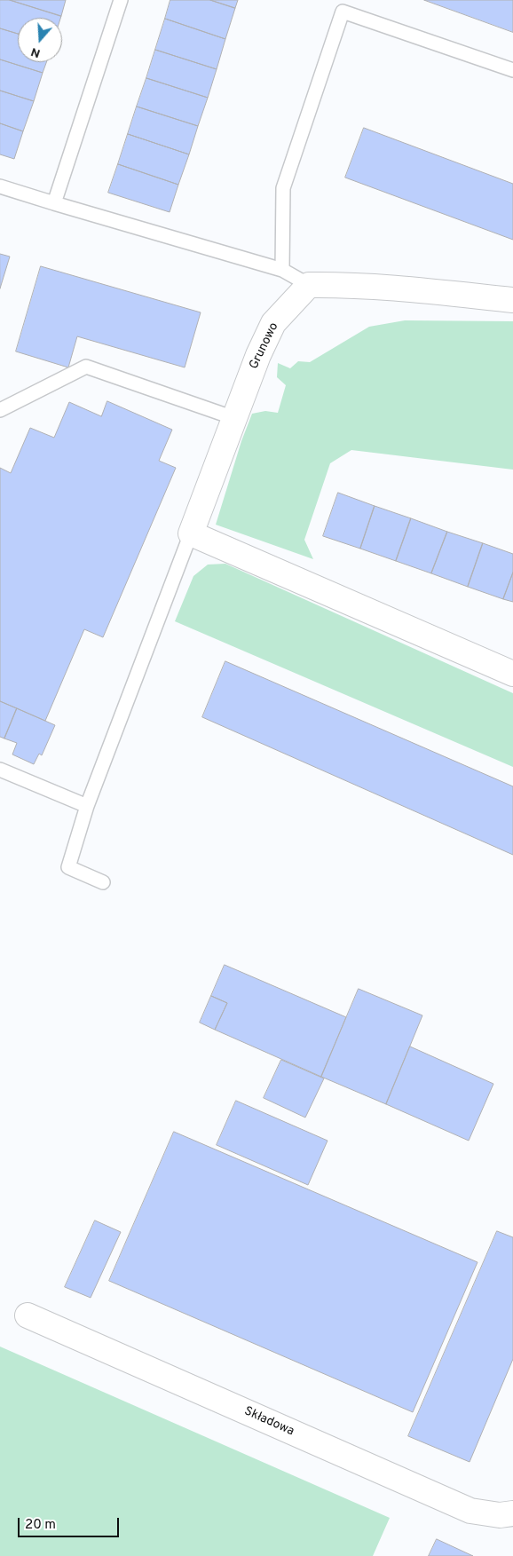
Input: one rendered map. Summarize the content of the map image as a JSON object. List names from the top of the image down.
{
  "streets": {
    "street": ["Grunowo", "Składowa"]
  },
  "scale_bar": "20 m",
  "north": "bottom"
}
